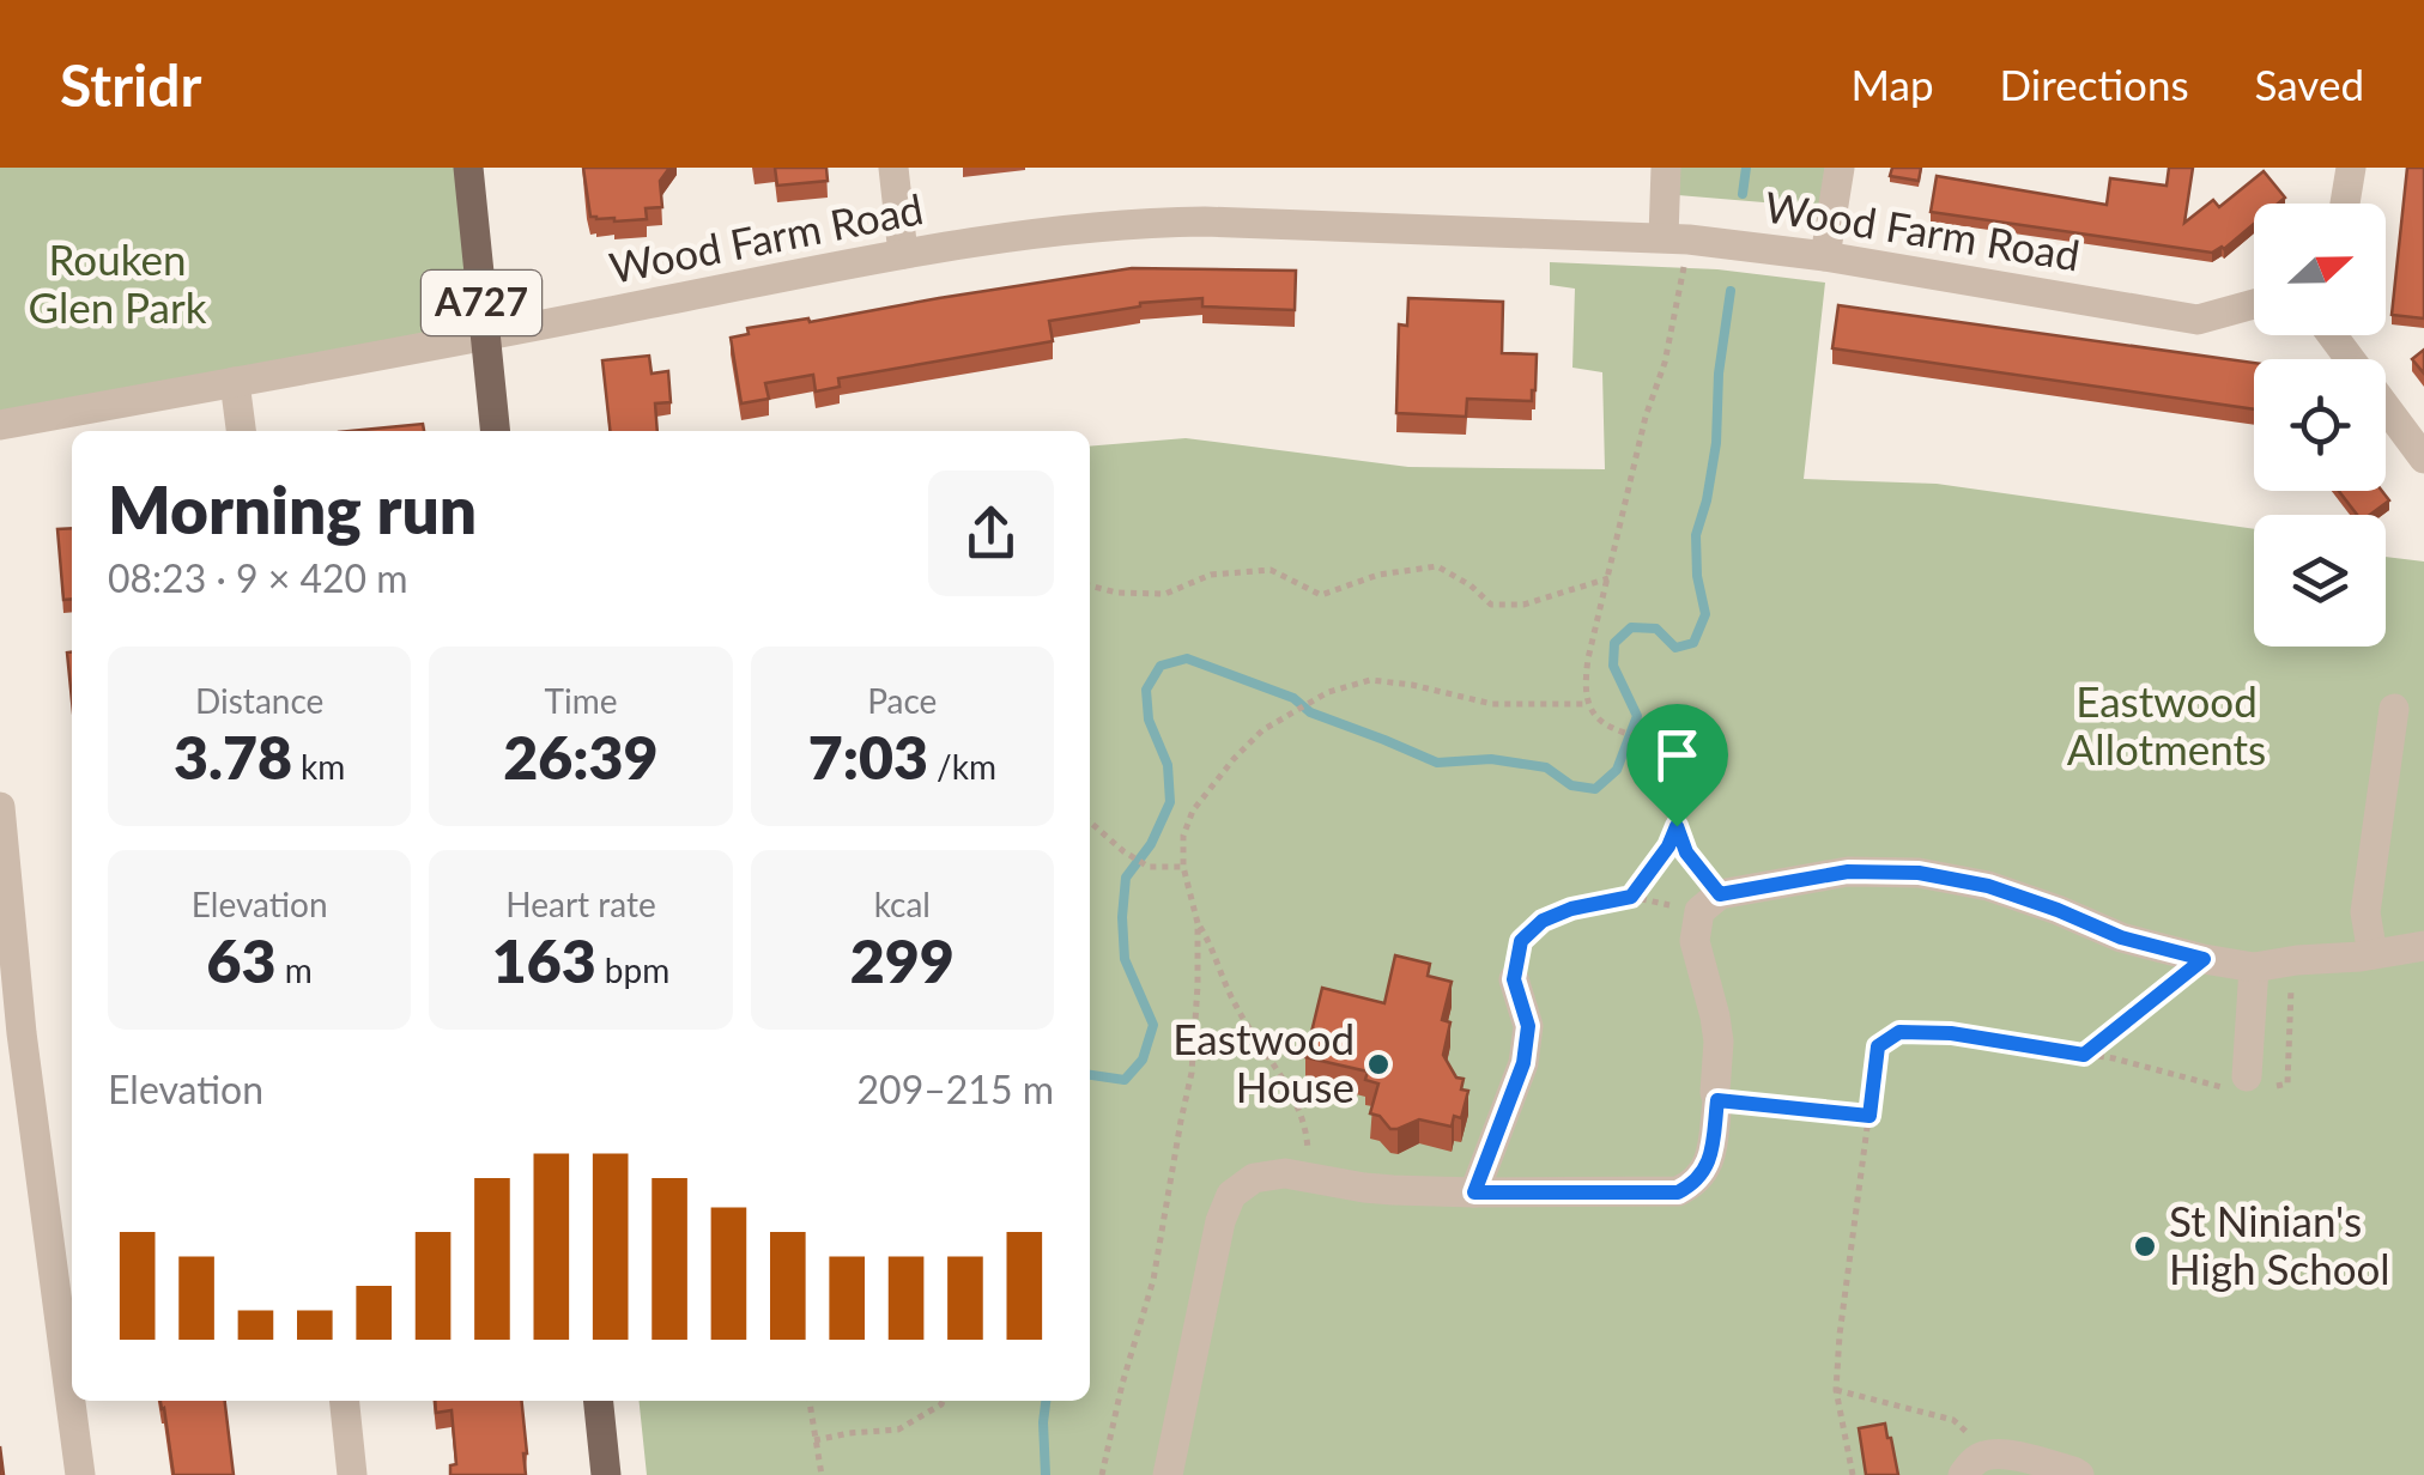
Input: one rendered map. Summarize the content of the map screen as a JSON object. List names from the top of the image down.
{
  "streets": {
    "main road": ["A727"],
    "street": ["Wood Farm Road"]
  },
  "crossings": [
    ["Wood Farm Road", "A727"]
  ],
  "parks": ["Rouken Glen Park", "Eastwood Allotments"],
  "places": ["Eastwood House", "St Ninian's High School"],
  "north": "right",
  "page": {
    "header": "Stridr",
    "nav": ["Map", "Directions", "Saved"],
    "heading": ["Morning run", "08:23 · 9 × 420 m"],
    "stats": [
      ["Distance", "3.78 km"],
      ["Time", "26:39"],
      ["Pace", "7:03 /km"],
      ["Elevation", "63 m"],
      ["Heart rate", "163 bpm"],
      ["kcal", "299"]
    ],
    "chart": ["Elevation", "209–215 m"]
  }
}
